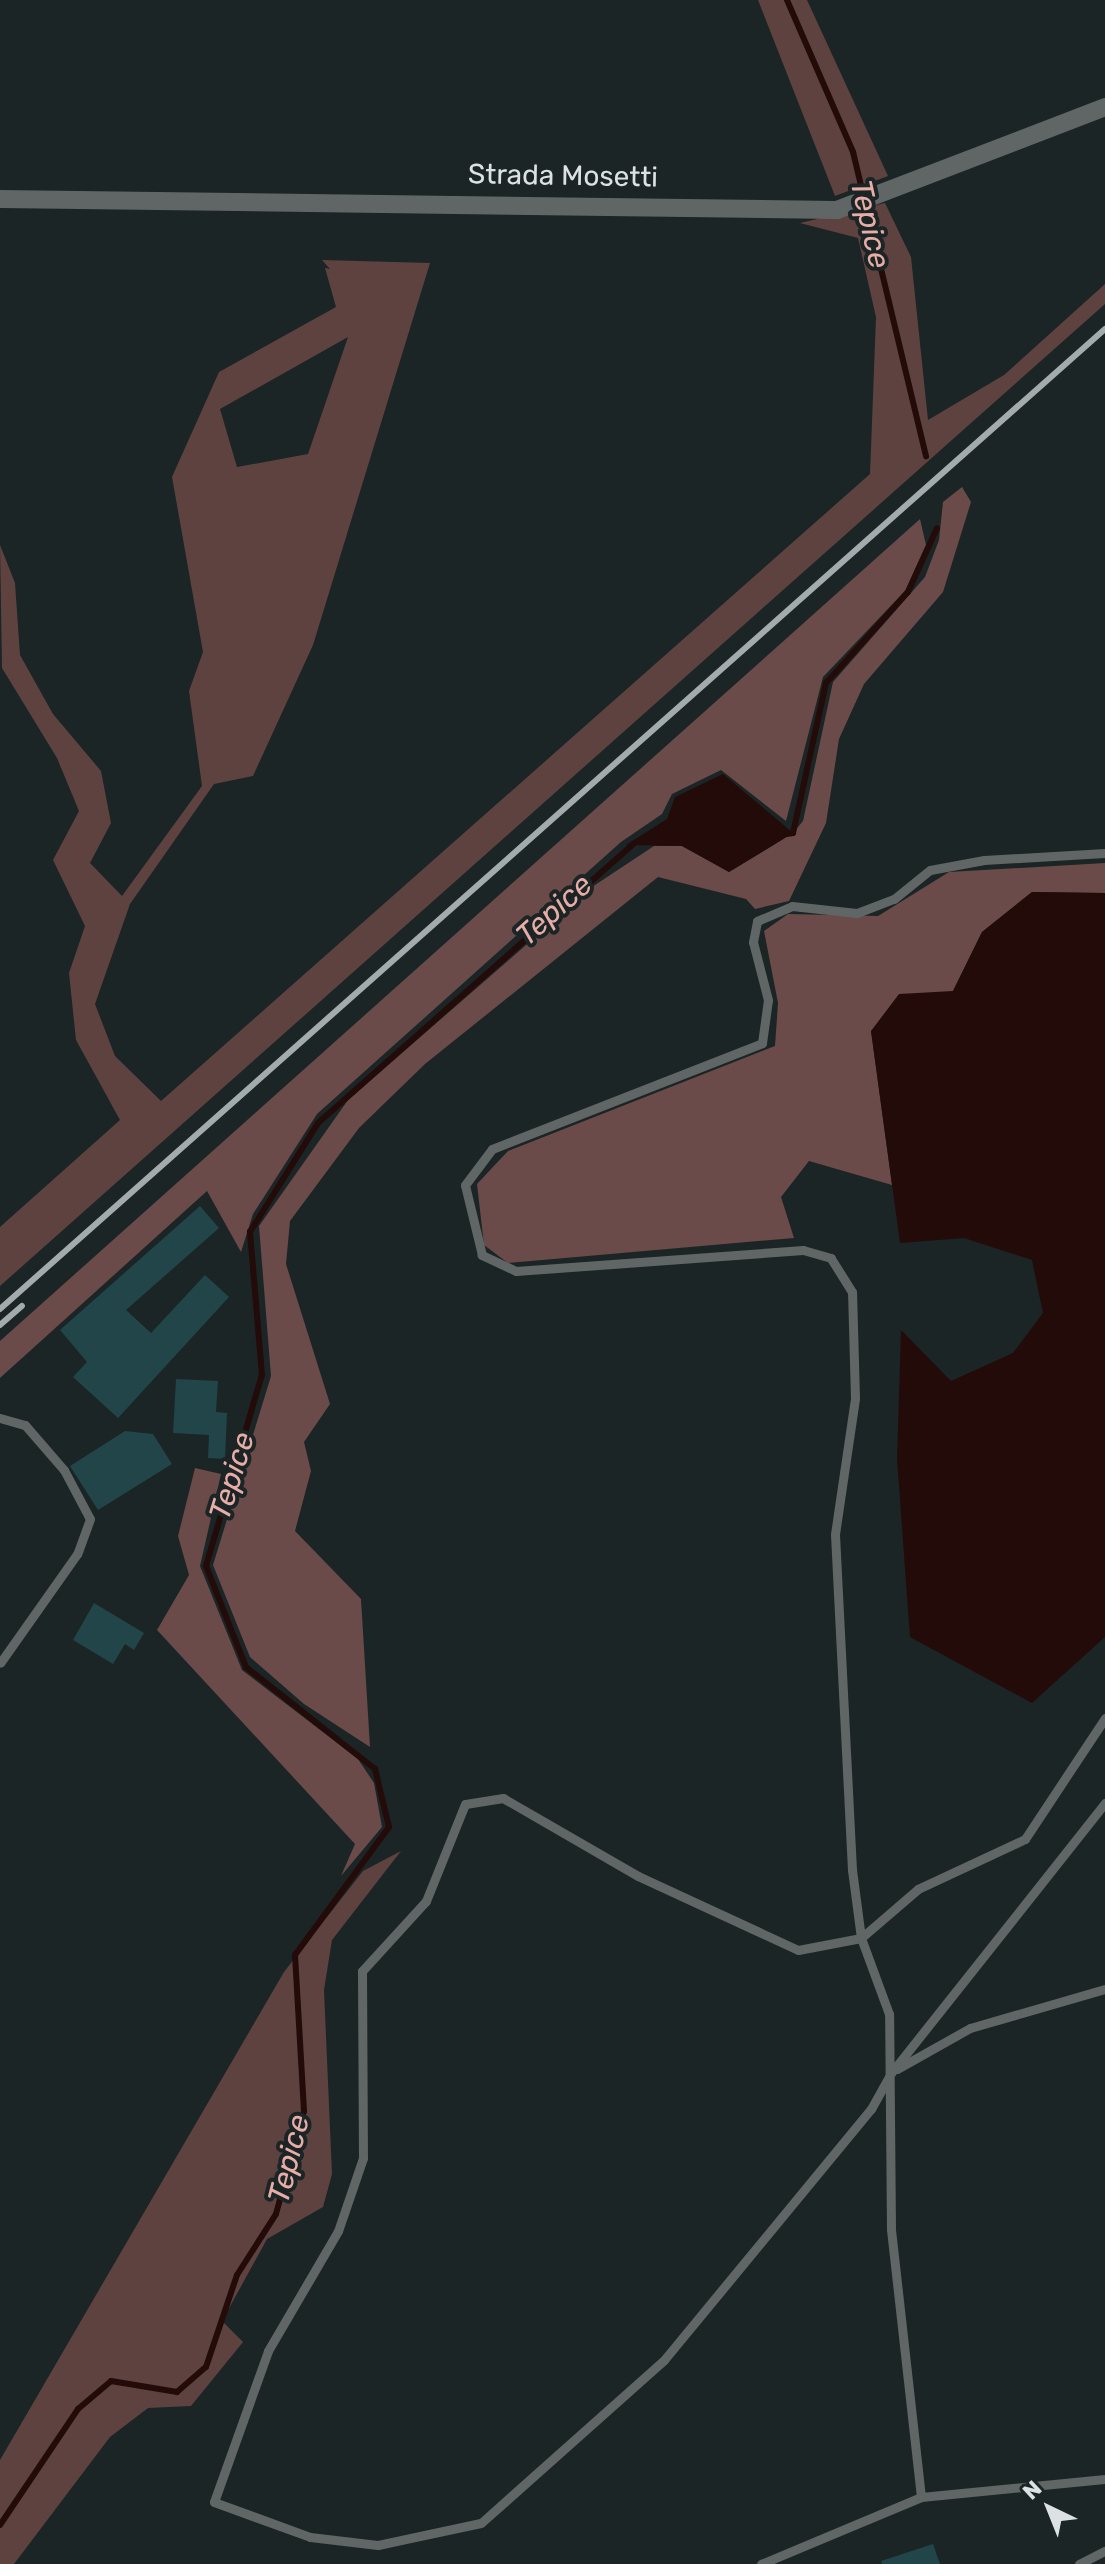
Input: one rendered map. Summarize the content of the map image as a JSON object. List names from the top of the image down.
{
  "streets": {
    "street": ["Strada Mosetti"]
  },
  "water": ["Tepice"],
  "north": "top left"
}
